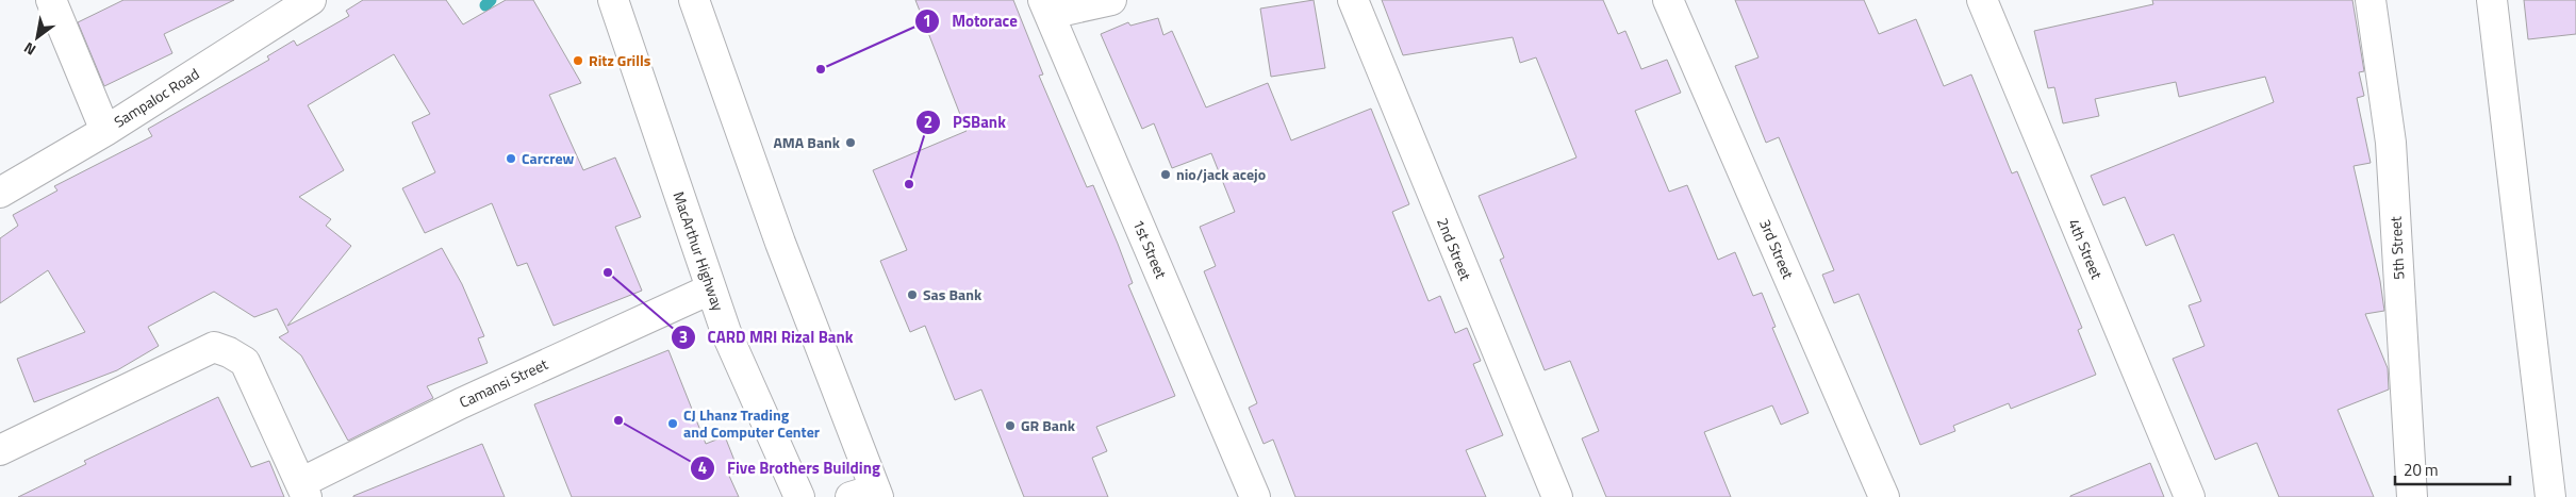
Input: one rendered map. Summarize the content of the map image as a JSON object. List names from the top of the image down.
{
  "streets": {
    "main road": [
      "Sampaloc Road",
      "5th Street",
      "1st Street",
      "2nd Street",
      "3rd Street",
      "4th Street",
      "MacArthur Highway",
      "Camansi Street"
    ]
  },
  "crossings": [
    ["MacArthur Highway", "Camansi Street"]
  ],
  "places": [
    "Ritz Grills",
    "Motorace",
    "AMA Bank",
    "Carcrew",
    "nio/jack acejo",
    "PSBank",
    "CARD MRI Rizal Bank",
    "Sas Bank",
    "Five Brothers Building",
    "CJ Lhanz Trading and Computer Center",
    "GR Bank"
  ],
  "scale_bar": "20 m",
  "north": "bottom left"
}
